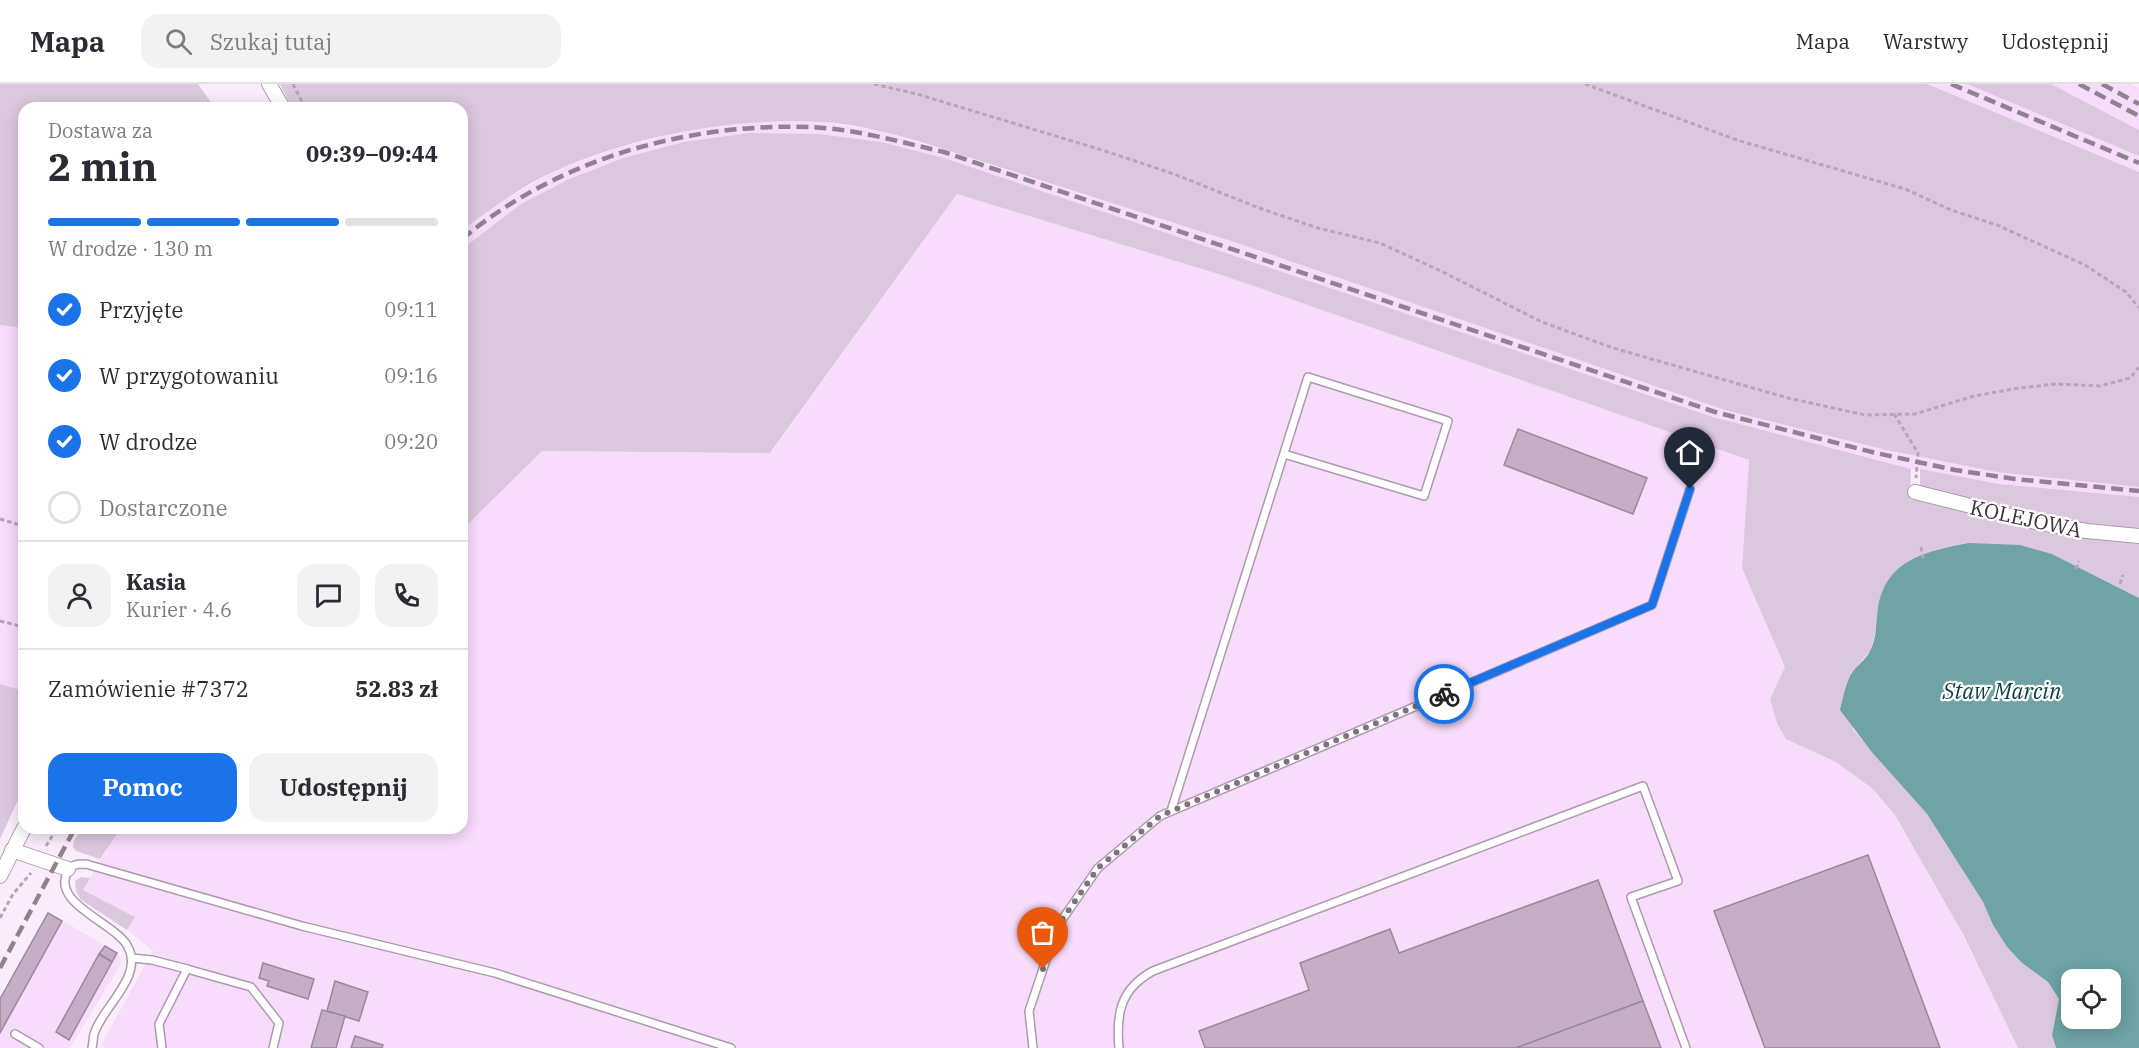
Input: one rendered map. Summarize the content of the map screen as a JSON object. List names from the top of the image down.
{
  "streets": {
    "street": ["KOLEJOWA"]
  },
  "water": ["Staw Marcin"],
  "page": {
    "header": "Mapa",
    "search": "Szukaj tutaj",
    "nav": ["Mapa", "Warstwy", "Udostępnij"],
    "heading": ["2 min", "Dostawa za", "09:39–09:44"],
    "panel": [
      "Kasia",
      "Kurier · 4.6",
      "Zamówienie #7372",
      "52.83 zł"
    ],
    "bar": "W drodze · 130 m",
    "list": [
      ["Przyjęte", "09:11"],
      ["W przygotowaniu", "09:16"],
      ["W drodze", "09:20"],
      "Dostarczone"
    ],
    "buttons": ["Pomoc", "Udostępnij"]
  }
}
